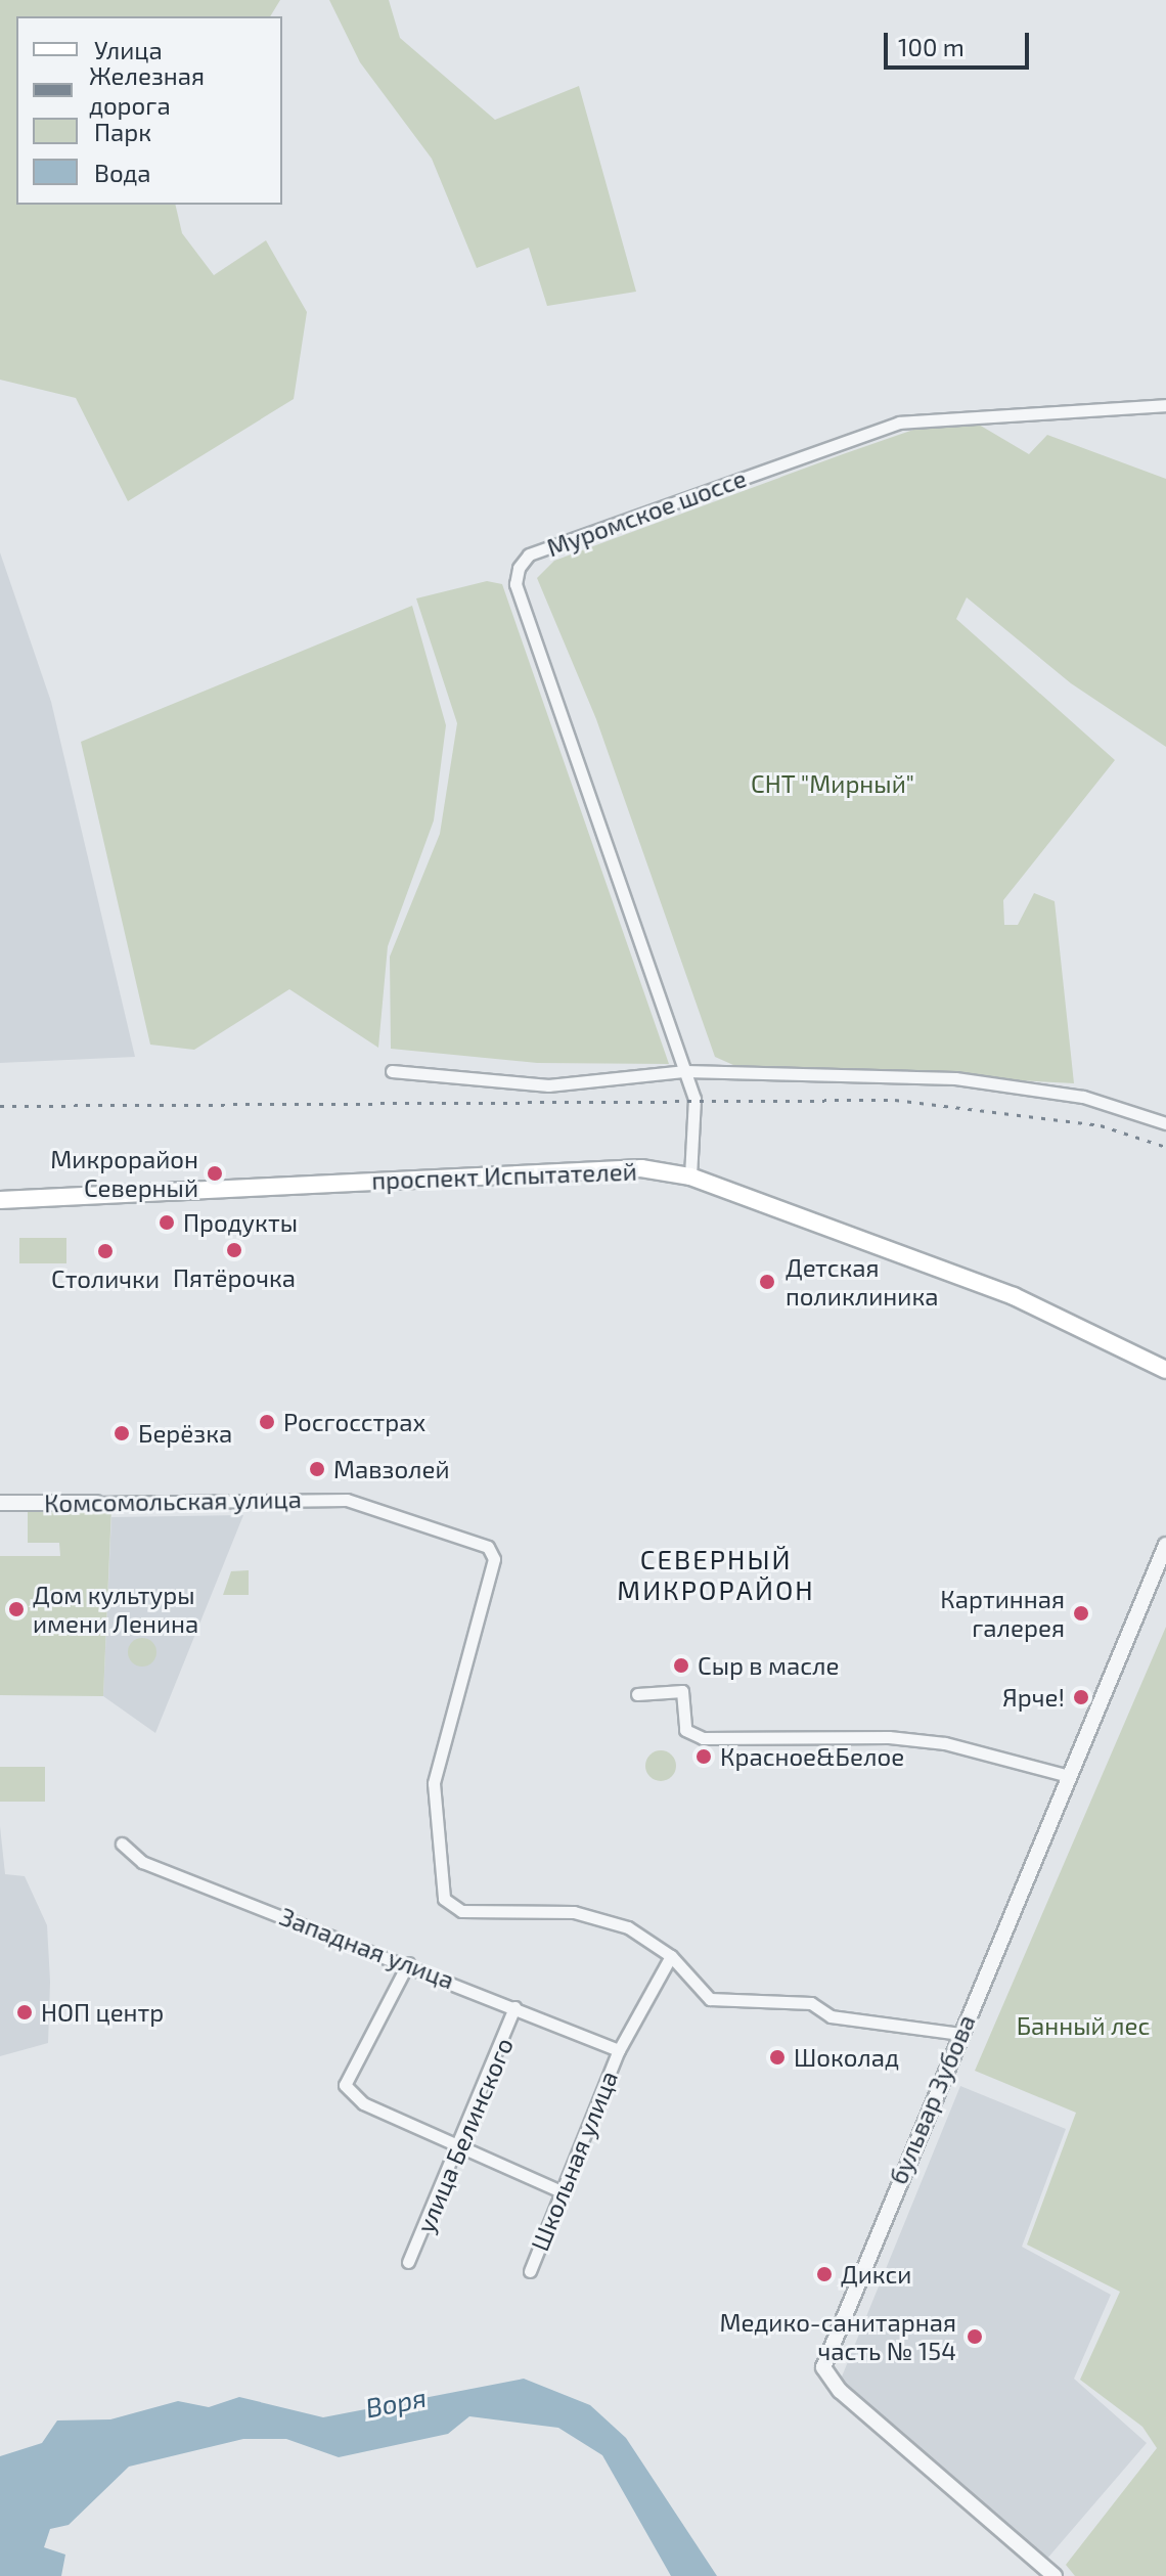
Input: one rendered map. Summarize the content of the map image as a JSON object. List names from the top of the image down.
{
  "streets": {
    "main road": ["проспект Испытателей"],
    "street": [
      "Муромское шоссе",
      "Комсомольская улица",
      "Западная улица",
      "бульвар Зубова",
      "улица Белинского",
      "Школьная улица"
    ]
  },
  "crossings": [
    ["Муромское шоссе", "проспект Испытателей"],
    ["Комсомольская улица", "бульвар Зубова"],
    ["Комсомольская улица", "Школьная улица"],
    ["Западная улица", "улица Белинского"],
    ["Западная улица", "Школьная улица"]
  ],
  "districts": ["СЕВЕРНЫЙ МИКРОРАЙОН"],
  "water": ["Воря"],
  "parks": ["СНТ \"Мирный\"", "Банный лес"],
  "places": [
    "Микрорайон Северный",
    "Продукты",
    "Пятёрочка",
    "Столички",
    "Детская поликлиника",
    "Росгосстрах",
    "Берёзка",
    "Мавзолей",
    "Дом культуры имени Ленина",
    "Картинная галерея",
    "Сыр в масле",
    "Ярче!",
    "Красное&Белое",
    "НОП центр",
    "Шоколад",
    "Дикси",
    "Медико-санитарная часть № 154"
  ],
  "legend": [
    "Улица",
    "Железная дорога",
    "Парк",
    "Вода"
  ],
  "scale_bar": "100 m"
}
